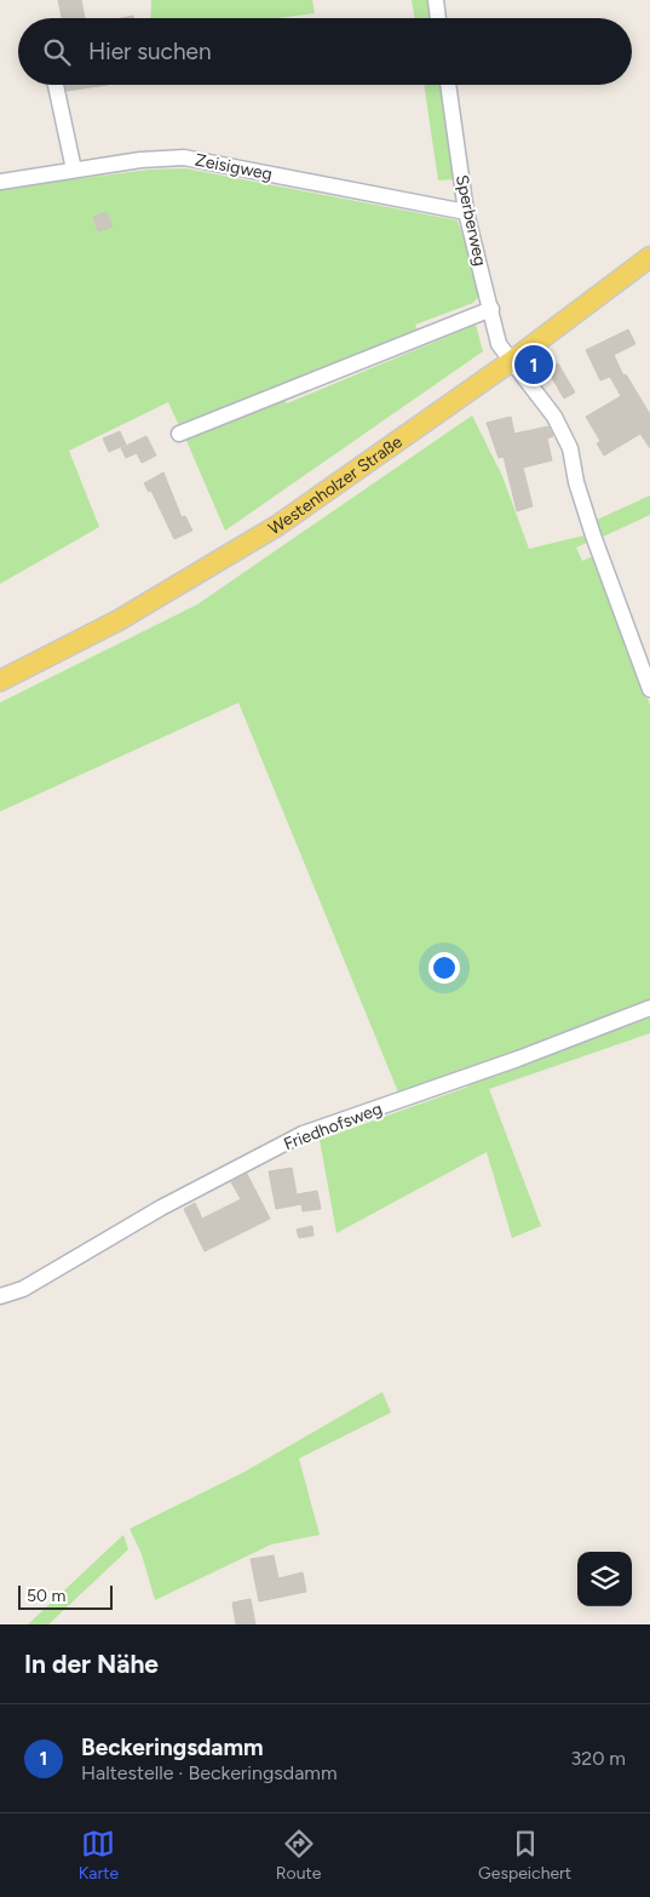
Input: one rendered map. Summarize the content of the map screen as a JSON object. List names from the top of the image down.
{
  "streets": {
    "main road": ["Westenholzer Straße"],
    "street": ["Zeisigweg", "Sperberweg", "Friedhofsweg"]
  },
  "crossings": [
    ["Zeisigweg", "Sperberweg"],
    ["Sperberweg", "Westenholzer Straße"]
  ],
  "scale_bar": "50 m",
  "page": {
    "search": "Hier suchen",
    "pins": "1",
    "scale": "50 m",
    "heading": "In der Nähe",
    "list": [
      {
        "mark": "1",
        "name": "Beckeringsdamm",
        "note": "Haltestelle · Beckeringsdamm",
        "value": "320 m"
      }
    ],
    "nav": ["Karte", "Route", "Gespeichert"]
  }
}
